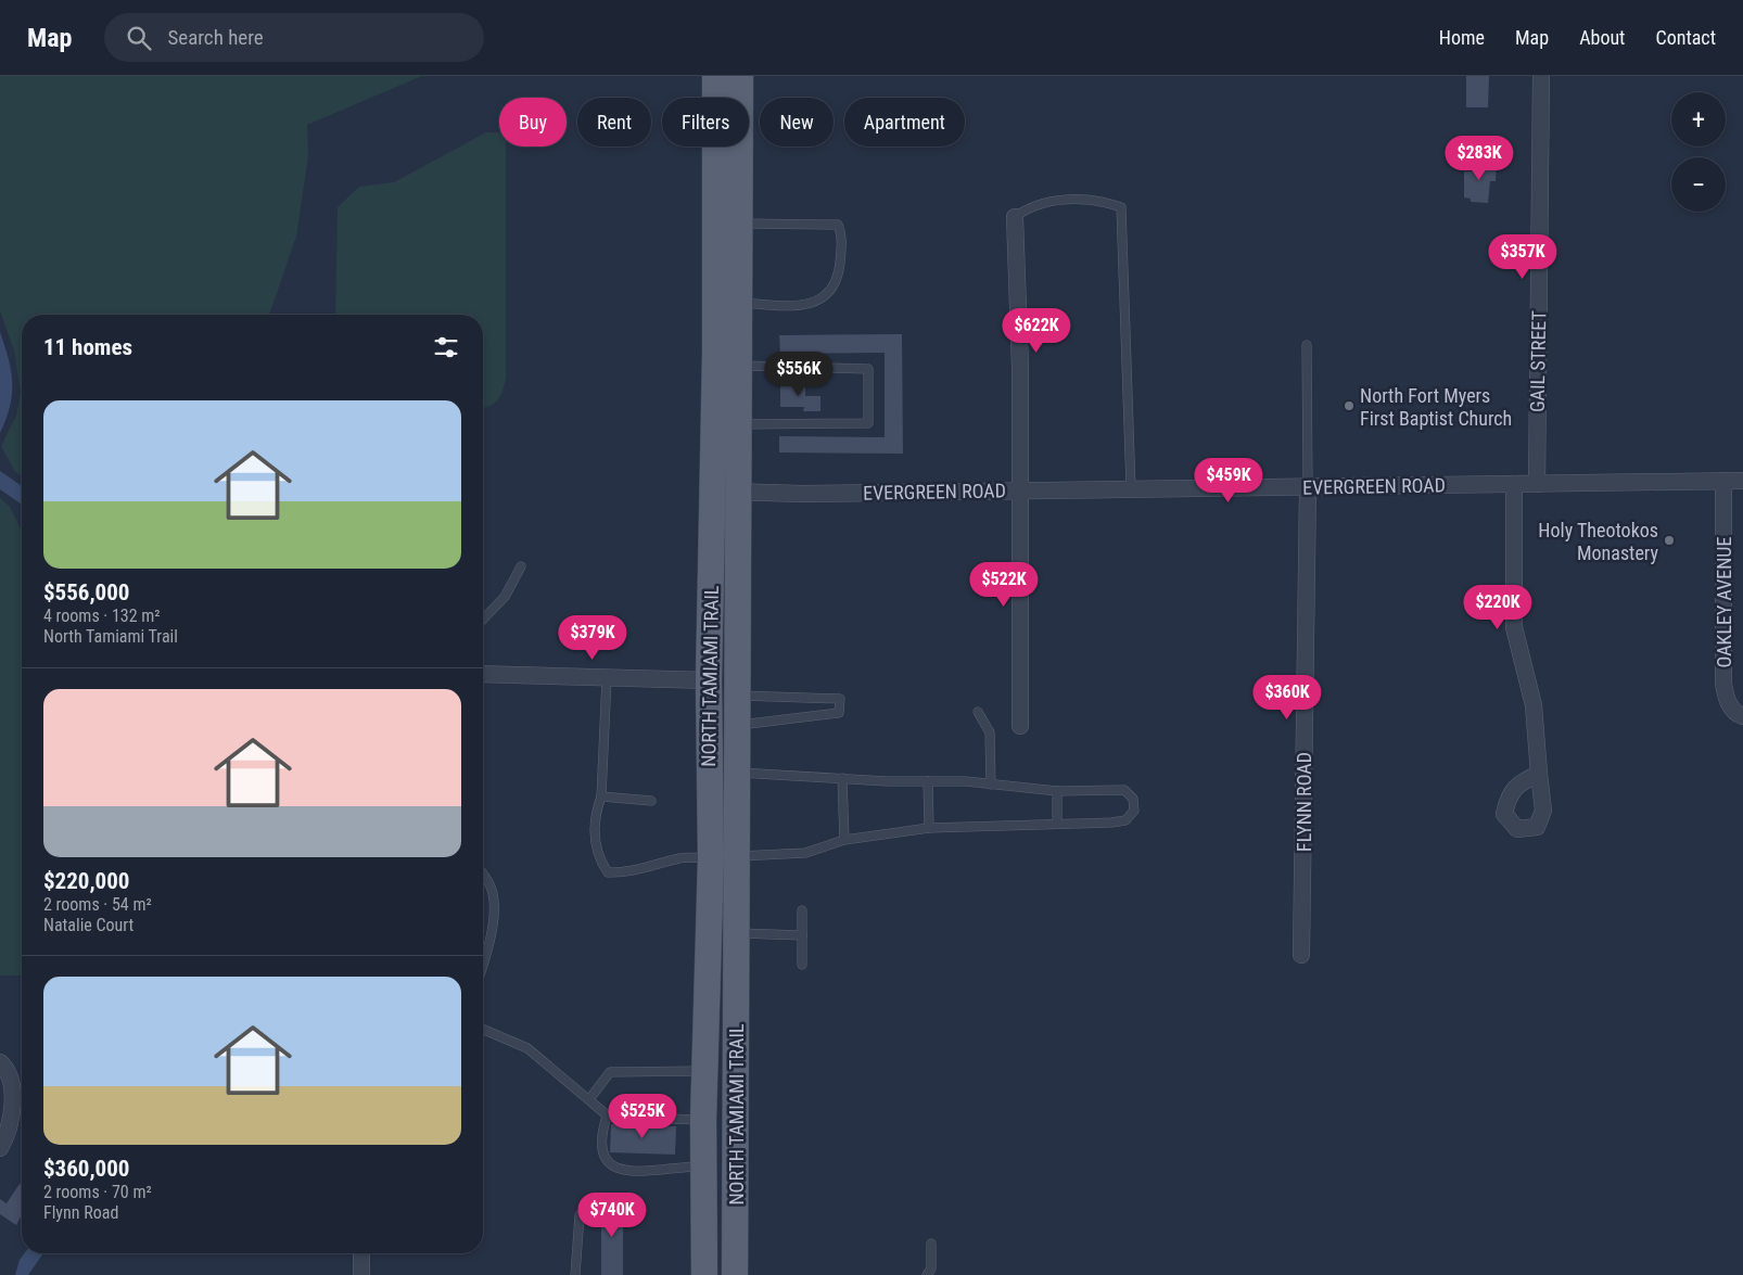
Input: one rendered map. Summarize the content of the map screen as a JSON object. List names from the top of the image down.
{
  "streets": {
    "main road": ["NORTH TAMIAMI TRAIL"],
    "street": [
      "GAIL STREET",
      "EVERGREEN ROAD",
      "OAKLEY AVENUE",
      "FLYNN ROAD"
    ]
  },
  "crossings": [
    ["GAIL STREET", "EVERGREEN ROAD"],
    ["EVERGREEN ROAD", "OAKLEY AVENUE"],
    ["EVERGREEN ROAD", "NORTH TAMIAMI TRAIL"],
    ["EVERGREEN ROAD", "FLYNN ROAD"]
  ],
  "places": ["North Fort Myers First Baptist Church", "Holy Theotokos Monastery"],
  "page": {
    "header": "Map",
    "search": "Search here",
    "nav": [
      "Home",
      "Map",
      "About",
      "Contact"
    ],
    "map_buttons": ["+", "−"],
    "chip": [
      "Buy",
      "Rent",
      "Filters",
      "New",
      "Apartment"
    ],
    "price": [
      "$283K",
      "$357K",
      "$622K",
      "$556K",
      "$459K",
      "$522K",
      "$220K",
      "$379K",
      "$360K",
      "$525K",
      "$740K"
    ],
    "heading": "11 homes",
    "list": [
      {
        "name": "$556,000",
        "note": "4 rooms · 132 m² · North Tamiami Trail"
      },
      {
        "name": "$220,000",
        "note": "2 rooms · 54 m² · Natalie Court"
      },
      {
        "name": "$360,000",
        "note": "2 rooms · 70 m² · Flynn Road"
      }
    ]
  }
}
